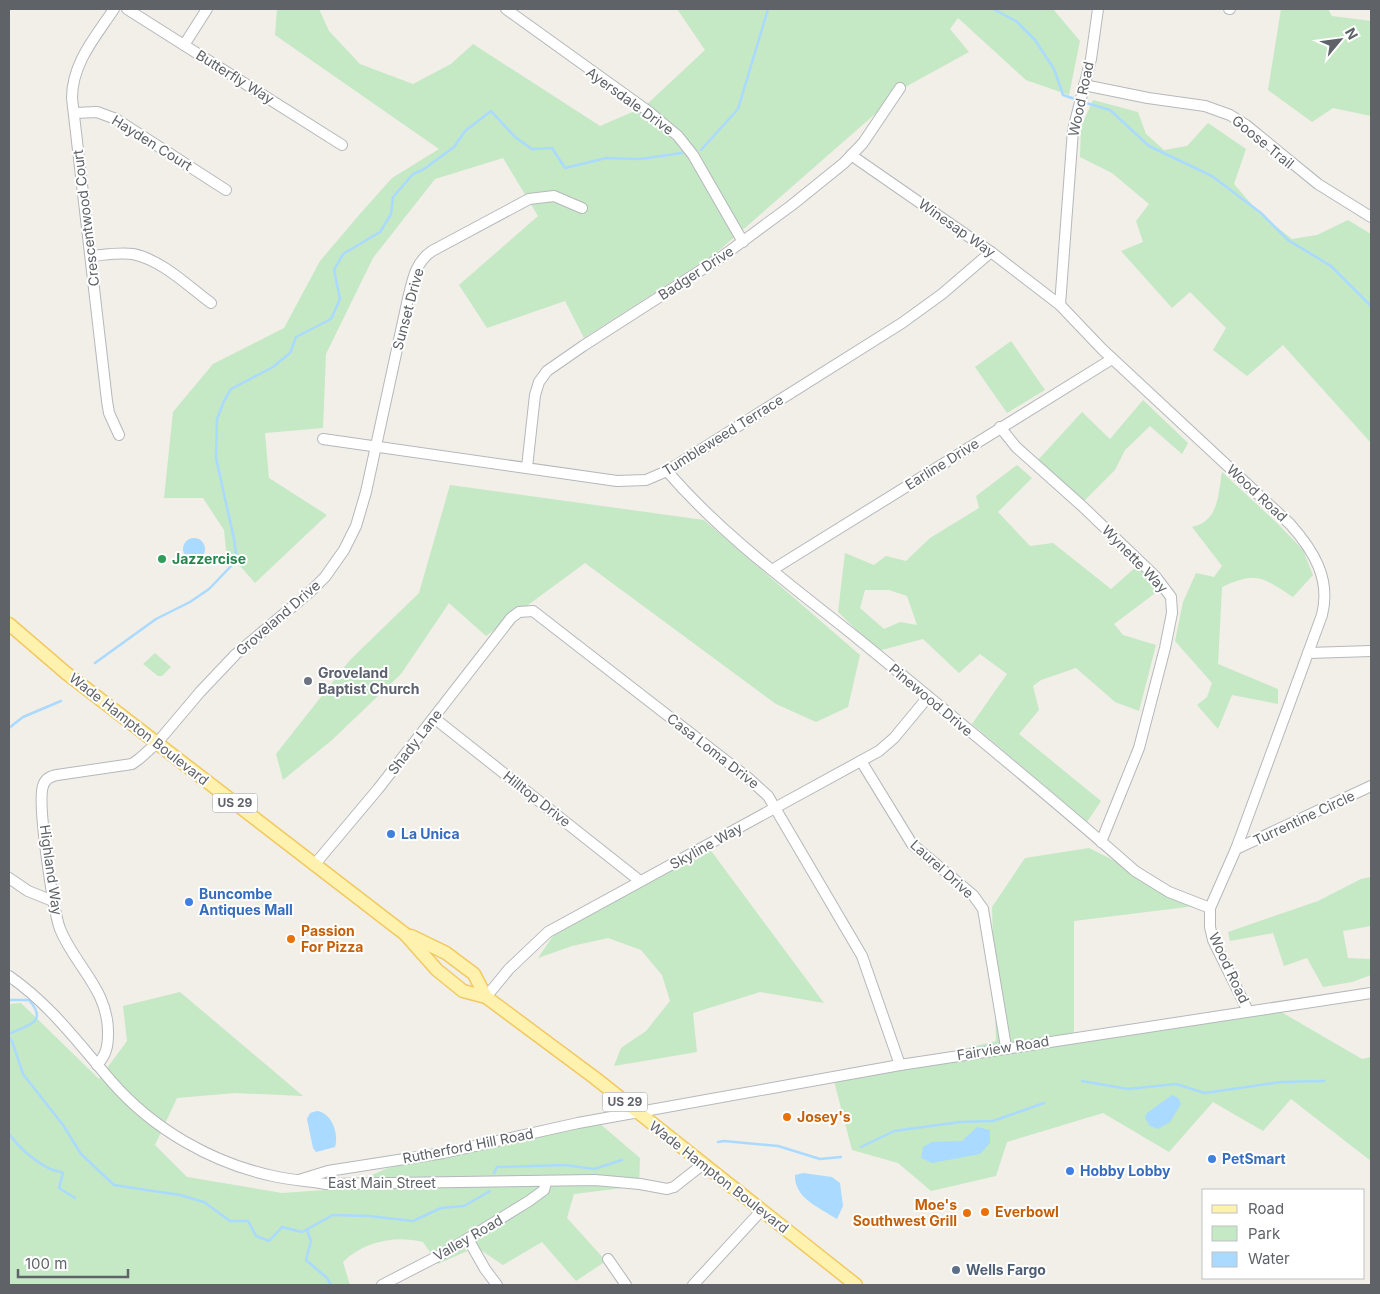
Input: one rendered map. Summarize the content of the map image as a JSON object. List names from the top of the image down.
{
  "streets": {
    "main road": ["Wade Hampton Boulevard", "US 29"],
    "street": [
      "Butterfly Way",
      "Wood Road",
      "Ayersdale Drive",
      "Goose Trail",
      "Hayden Court",
      "Crescentwood Court",
      "Winesap Way",
      "Badger Drive",
      "Sunset Drive",
      "Tumbleweed Terrace",
      "Earline Drive",
      "Wynette Way",
      "Groveland Drive",
      "Pinewood Drive",
      "Shady Lane",
      "Casa Loma Drive",
      "Hilltop Drive",
      "Turrentine Circle",
      "Skyline Way",
      "Laurel Drive",
      "Highland Way",
      "Fairview Road",
      "Rutherford Hill Road",
      "East Main Street",
      "Valley Road"
    ]
  },
  "crossings": [
    ["Wood Road", "Goose Trail"],
    ["Wood Road", "Winesap Way"],
    ["Wood Road", "Earline Drive"],
    ["Wood Road", "Pinewood Drive"],
    ["Wood Road", "Turrentine Circle"],
    ["Wood Road", "Fairview Road"],
    ["Ayersdale Drive", "Badger Drive"],
    ["Hayden Court", "Crescentwood Court"],
    ["Winesap Way", "Badger Drive"],
    ["Winesap Way", "Tumbleweed Terrace"],
    ["Badger Drive", "Tumbleweed Terrace"],
    ["Sunset Drive", "Tumbleweed Terrace"],
    ["Sunset Drive", "Groveland Drive"],
    ["Tumbleweed Terrace", "Groveland Drive"],
    ["Tumbleweed Terrace", "Pinewood Drive"],
    ["Earline Drive", "Wynette Way"],
    ["Earline Drive", "Pinewood Drive"],
    ["Wynette Way", "Pinewood Drive"],
    ["Groveland Drive", "Wade Hampton Boulevard"],
    ["Groveland Drive", "Highland Way"],
    ["Pinewood Drive", "Skyline Way"],
    ["Wade Hampton Boulevard", "Shady Lane"],
    ["Wade Hampton Boulevard", "Skyline Way"],
    ["Wade Hampton Boulevard", "Highland Way"],
    ["Wade Hampton Boulevard", "Fairview Road"],
    ["Wade Hampton Boulevard", "Rutherford Hill Road"],
    ["Wade Hampton Boulevard", "East Main Street"],
    ["Shady Lane", "Casa Loma Drive"],
    ["Shady Lane", "Hilltop Drive"],
    ["Casa Loma Drive", "Skyline Way"],
    ["Casa Loma Drive", "Fairview Road"],
    ["Hilltop Drive", "Skyline Way"],
    ["Skyline Way", "Laurel Drive"],
    ["Laurel Drive", "Fairview Road"],
    ["Highland Way", "East Main Street"],
    ["Fairview Road", "Rutherford Hill Road"],
    ["Rutherford Hill Road", "East Main Street"],
    ["East Main Street", "Valley Road"]
  ],
  "places": [
    "Jazzercise",
    "Groveland Baptist Church",
    "La Unica",
    "Buncombe Antiques Mall",
    "Passion For Pizza",
    "Josey's",
    "PetSmart",
    "Hobby Lobby",
    "Everbowl",
    "Moe's Southwest Grill",
    "Wells Fargo"
  ],
  "legend": ["Road", "Park", "Water"],
  "scale_bar": "100 m",
  "north": "top right"
}
